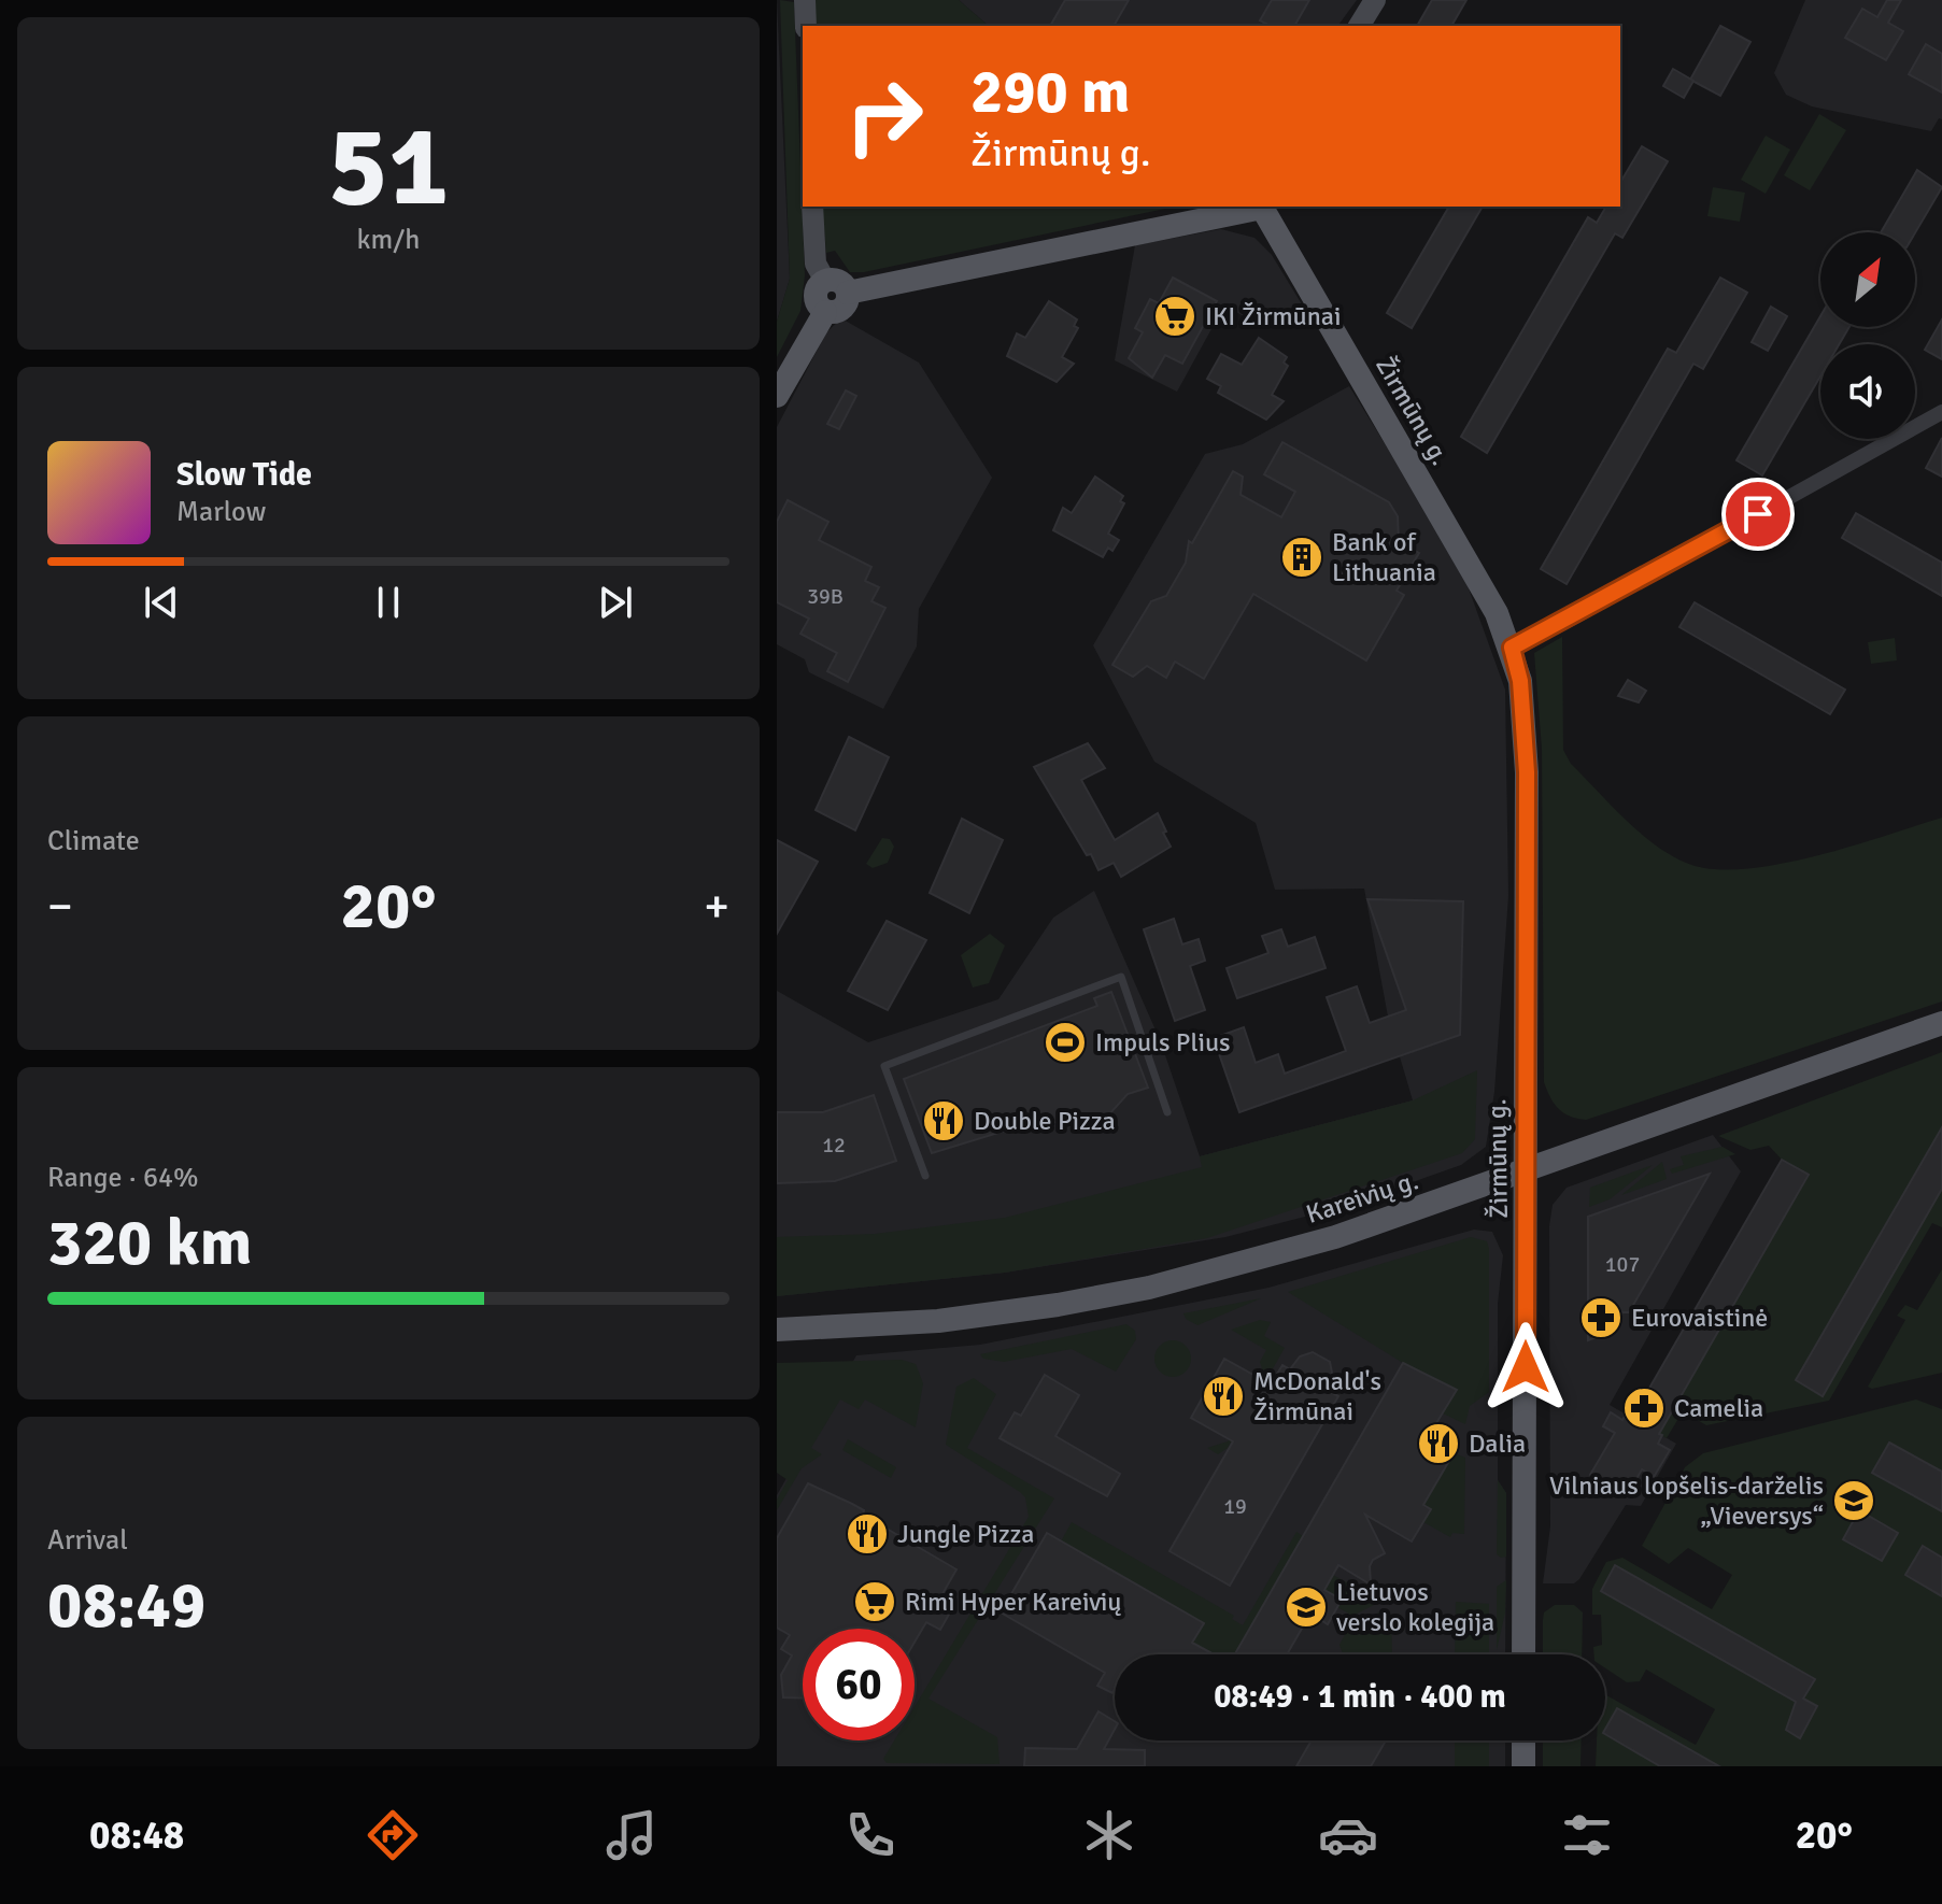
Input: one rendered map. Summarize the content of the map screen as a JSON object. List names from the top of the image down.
{
  "streets": {
    "main road": ["Žirmūnų g.", "Kareivių g."]
  },
  "crossings": [
    ["Žirmūnų g.", "Kareivių g."]
  ],
  "places": {
    "supermarket": ["IKI Žirmūnai", "Rimi Hyper Kareivių"],
    "building": ["Bank of Lithuania"],
    "sports": ["Impuls Plius"],
    "restaurant": [
      "Double Pizza",
      "McDonald's Žirmūnai",
      "Dalia",
      "Jungle Pizza"
    ],
    "pharmacy": ["Eurovaistinė", "Camelia"],
    "school or university": ["Vilniaus lopšelis-darželis „Vieversys“", "Lietuvos verslo kolegija"]
  },
  "house_numbers": [
    "39B",
    "12",
    "107",
    "19"
  ],
  "north": "top right",
  "page": {
    "tile": [
      ["51", "km/h"],
      "Climate",
      ["Range · 64%", "320 km"],
      ["Arrival", "08:49"]
    ],
    "turn": ["290 m", "Žirmūnų g."],
    "song": ["Slow Tide", "Marlow"],
    "heat": ["−", "20°", "+"],
    "limit": "60",
    "trip": "08:49 · 1 min · 400 m",
    "tabs": ["08:48", "20°"]
  }
}
